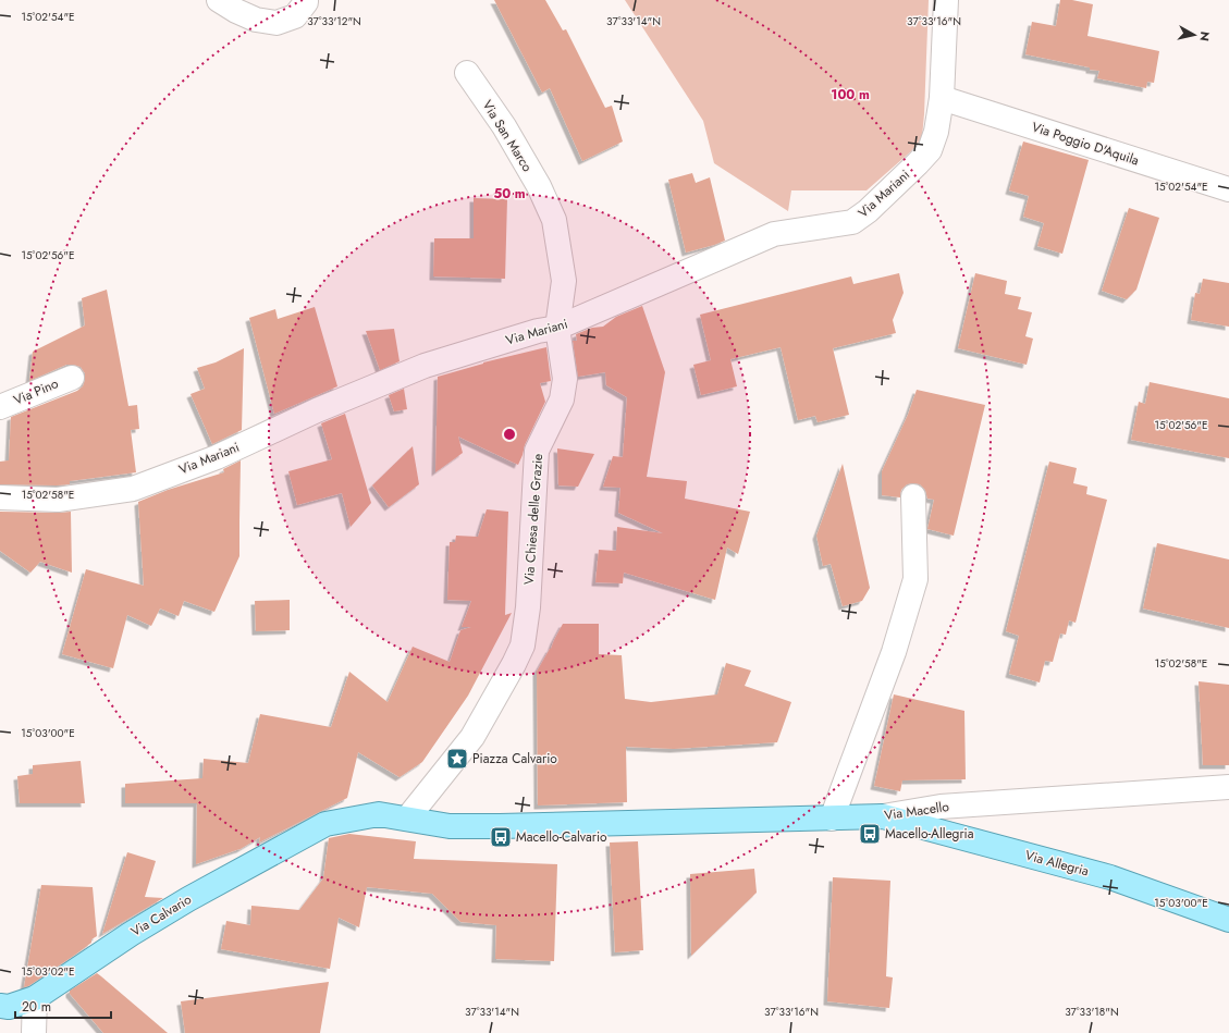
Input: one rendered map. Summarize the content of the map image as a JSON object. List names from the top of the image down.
{
  "streets": {
    "main road": ["Via Macello", "Via Allegria", "Via Calvario"],
    "street": [
      "Via San Marco",
      "Via Poggio D'Aquila",
      "Via Mariani",
      "Via Pino",
      "Via Chiesa delle Grazie"
    ]
  },
  "crossings": [
    ["Via San Marco", "Via Mariani"],
    ["Via San Marco", "Via Chiesa delle Grazie"],
    ["Via Poggio D'Aquila", "Via Mariani"],
    ["Via Mariani", "Via Chiesa delle Grazie"],
    ["Via Chiesa delle Grazie", "Via Macello"],
    ["Via Chiesa delle Grazie", "Via Calvario"],
    ["Via Macello", "Via Allegria"],
    ["Via Macello", "Via Calvario"]
  ],
  "places": {
    "place": ["Piazza Calvario"],
    "bus stop": ["Macello-Allegria", "Macello-Calvario"]
  },
  "scale_bar": "20 m",
  "north": "right",
  "coordinates": [
    "15°02'54\"E",
    "37°33'12\"N",
    "37°33'14\"N",
    "37°33'16\"N",
    "15°02'56\"E",
    "15°02'58\"E",
    "15°03'00\"E",
    "15°03'02\"E",
    "37°33'18\"N"
  ],
  "rings": ["100 m", "50 m"]
}
